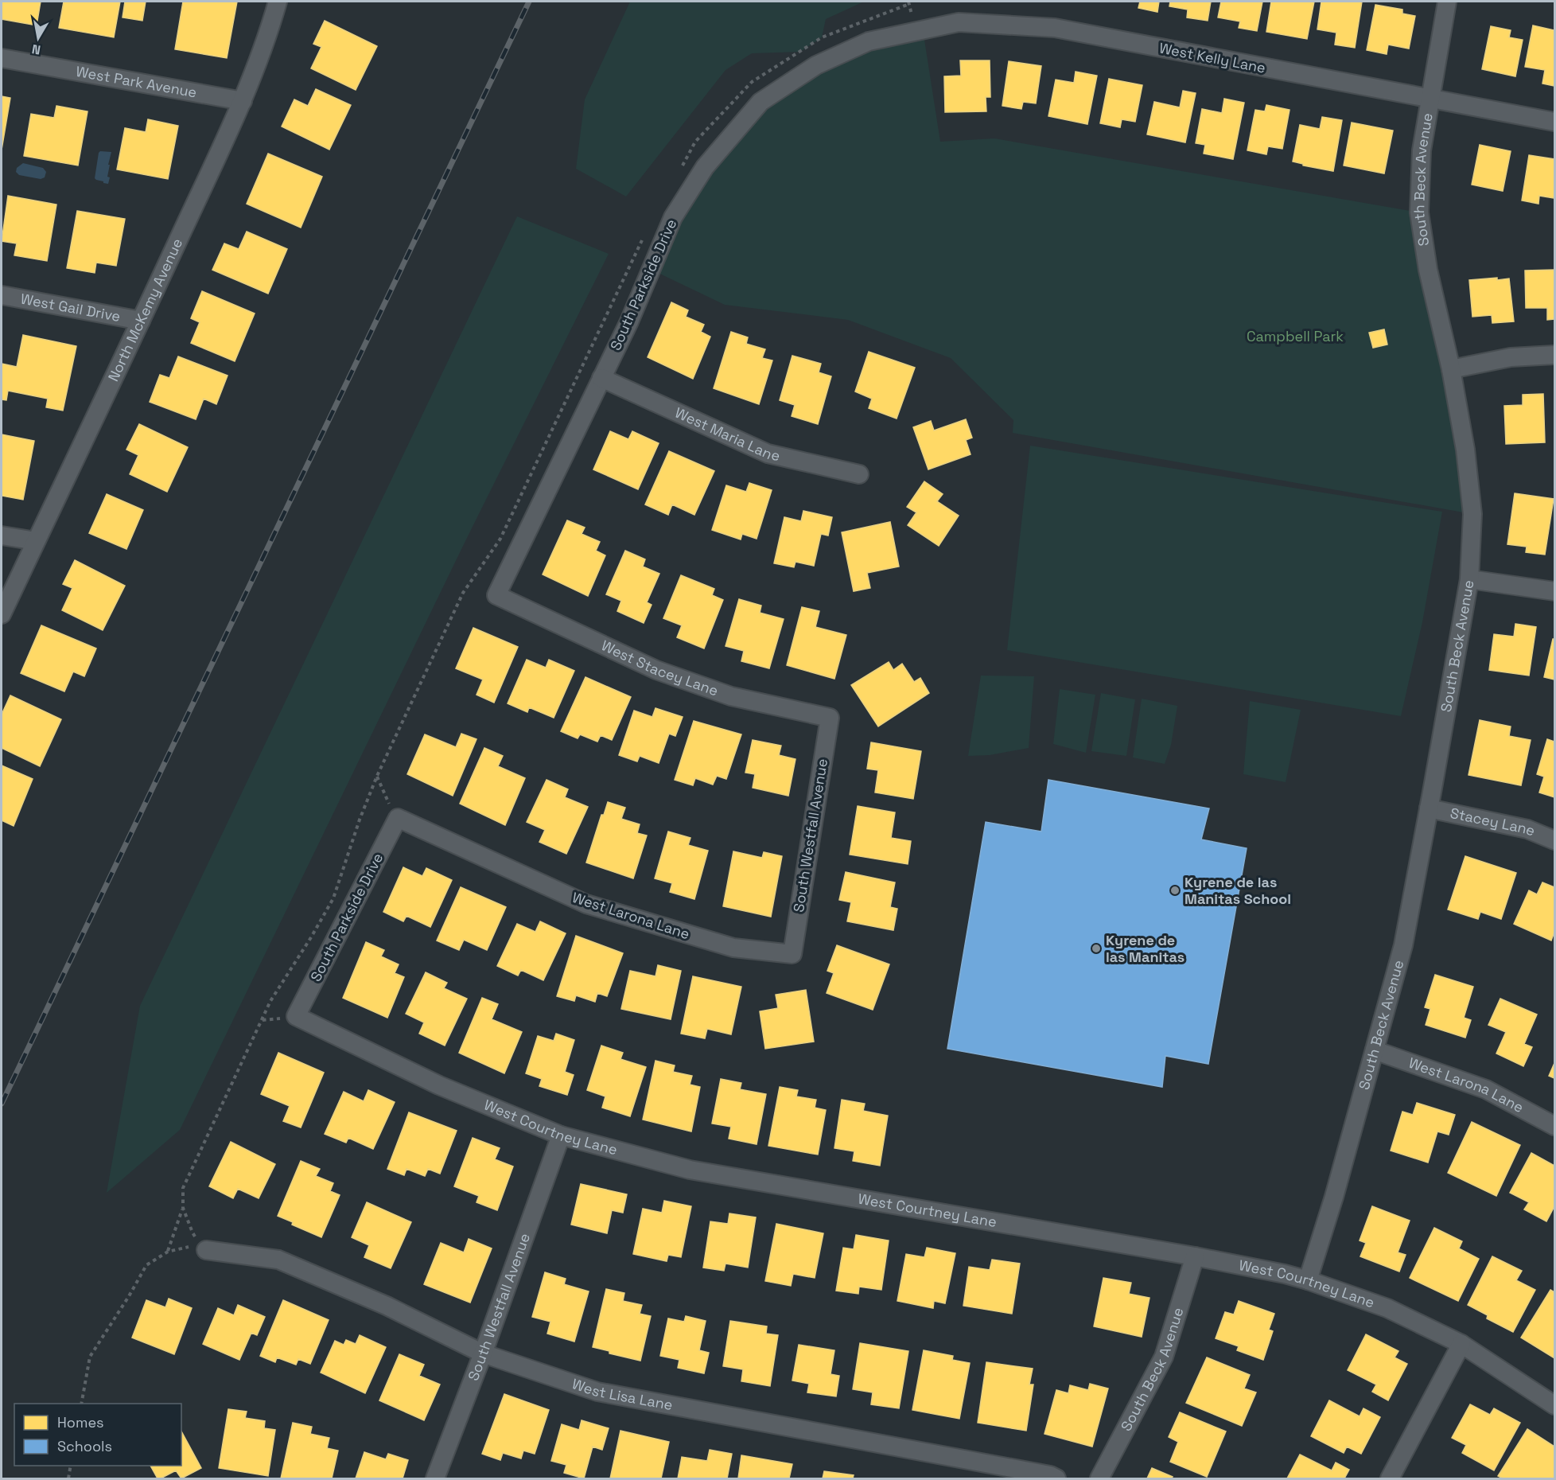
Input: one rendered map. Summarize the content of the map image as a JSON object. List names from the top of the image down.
{
  "streets": {
    "street": [
      "West Kelly Lane",
      "West Park Avenue",
      "South Beck Avenue",
      "South Parkside Drive",
      "West Gail Drive",
      "North McKemy Avenue",
      "West Maria Lane",
      "West Stacey Lane",
      "Stacey Lane",
      "South Westfall Avenue",
      "West Larona Lane",
      "West Courtney Lane",
      "West Lisa Lane"
    ]
  },
  "crossings": [
    ["West Kelly Lane", "South Beck Avenue"],
    ["West Kelly Lane", "South Parkside Drive"],
    ["West Park Avenue", "North McKemy Avenue"],
    ["South Beck Avenue", "Stacey Lane"],
    ["South Beck Avenue", "West Larona Lane"],
    ["South Beck Avenue", "West Courtney Lane"],
    ["South Parkside Drive", "West Maria Lane"],
    ["South Parkside Drive", "West Stacey Lane"],
    ["South Parkside Drive", "West Larona Lane"],
    ["South Parkside Drive", "West Courtney Lane"],
    ["West Gail Drive", "North McKemy Avenue"],
    ["West Stacey Lane", "South Westfall Avenue"],
    ["South Westfall Avenue", "West Larona Lane"],
    ["South Westfall Avenue", "West Courtney Lane"],
    ["South Westfall Avenue", "West Lisa Lane"]
  ],
  "parks": ["Campbell Park"],
  "places": ["Kyrene de las Manitas School", "Kyrene de las Manitas"],
  "legend": ["Homes", "Schools"],
  "north": "bottom"
}
